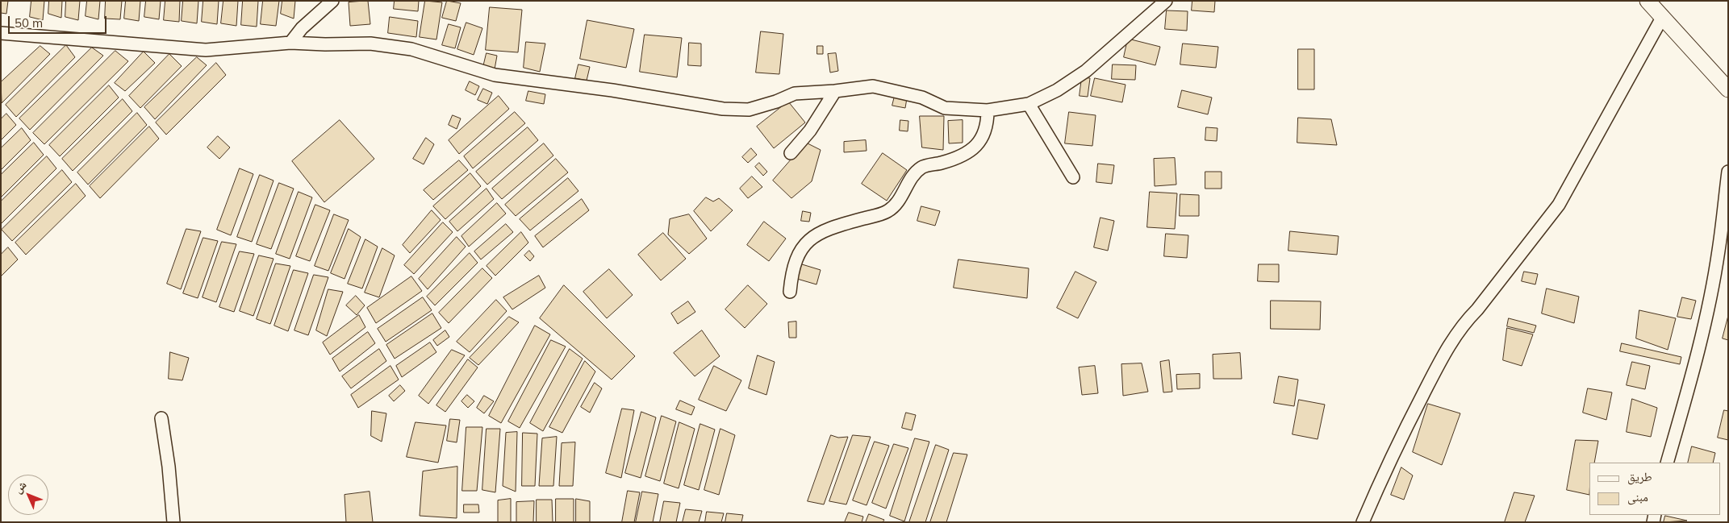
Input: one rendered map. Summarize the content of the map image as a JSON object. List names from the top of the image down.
{
  "legend": ["طريق", "مبنى"],
  "scale_bar": "50 m",
  "north": "top left"
}
